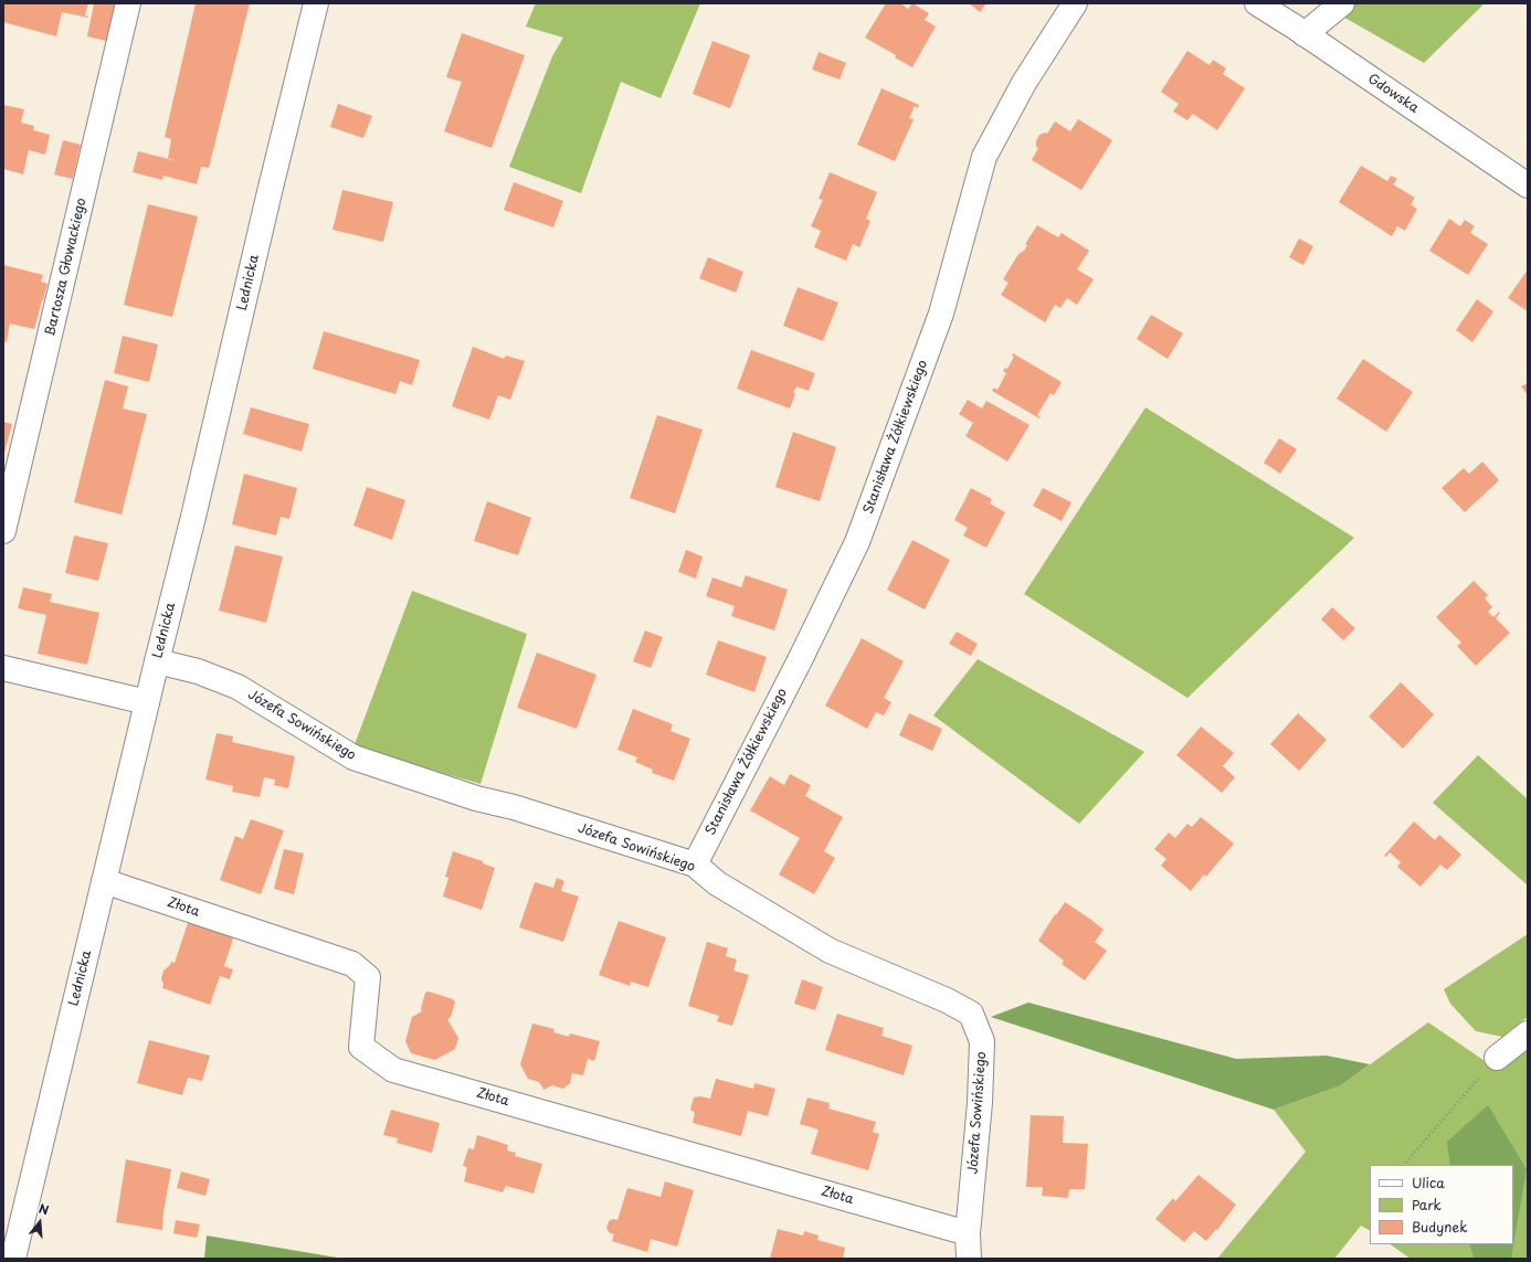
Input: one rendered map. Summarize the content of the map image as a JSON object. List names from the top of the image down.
{
  "streets": {
    "street": [
      "Gdowska",
      "Bartosza Głowackiego",
      "Lednicka",
      "Stanisława Żółkiewskiego",
      "Józefa Sowińskiego",
      "Złota"
    ]
  },
  "crossings": [
    ["Lednicka", "Józefa Sowińskiego"],
    ["Lednicka", "Złota"],
    ["Stanisława Żółkiewskiego", "Józefa Sowińskiego"],
    ["Józefa Sowińskiego", "Złota"]
  ],
  "legend": ["Ulica", "Park", "Budynek"],
  "north": "top"
}
